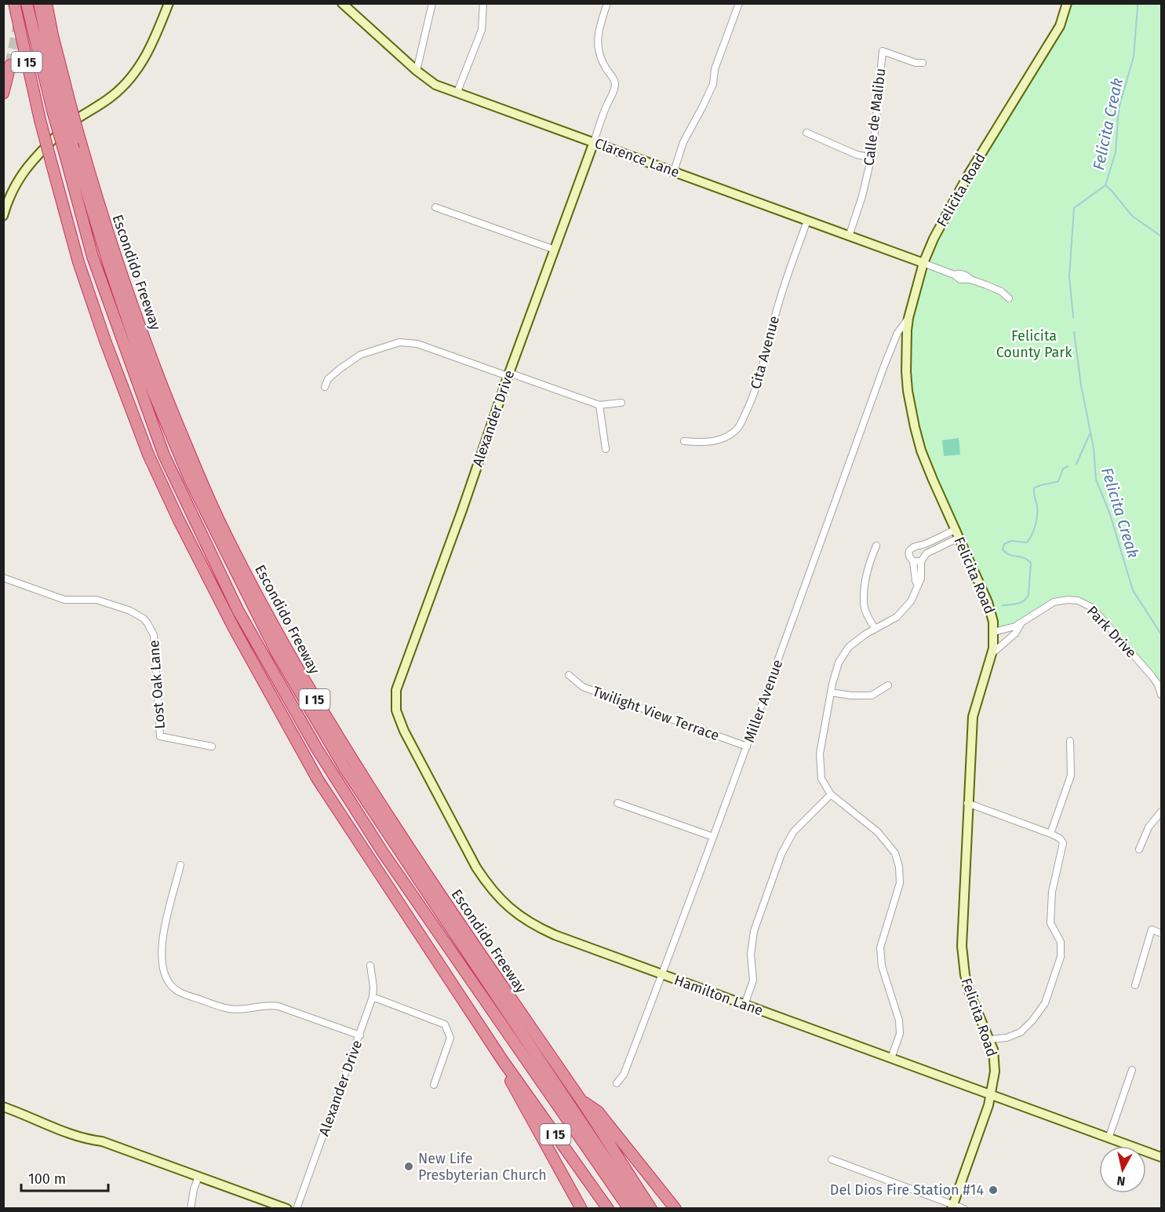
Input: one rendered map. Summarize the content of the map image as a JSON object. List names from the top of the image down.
{
  "streets": {
    "highway": ["I 15", "Escondido Freeway"],
    "street": [
      "Calle de Malibu",
      "Clarence Lane",
      "Felicita Road",
      "Cita Avenue",
      "Alexander Drive",
      "Park Drive",
      "Lost Oak Lane",
      "Miller Avenue",
      "Twilight View Terrace",
      "Hamilton Lane"
    ]
  },
  "crossings": [
    ["Calle de Malibu", "Clarence Lane"],
    ["Clarence Lane", "Felicita Road"],
    ["Clarence Lane", "Cita Avenue"],
    ["Clarence Lane", "Alexander Drive"],
    ["Felicita Road", "Park Drive"],
    ["Felicita Road", "Miller Avenue"],
    ["Felicita Road", "Hamilton Lane"],
    ["Alexander Drive", "Hamilton Lane"],
    ["Miller Avenue", "Twilight View Terrace"],
    ["Miller Avenue", "Hamilton Lane"]
  ],
  "water": ["Felicita Creak"],
  "parks": ["Felicita County Park"],
  "places": ["New Life Presbyterian Church", "Del Dios Fire Station #14"],
  "scale_bar": "100 m",
  "north": "bottom"
}
